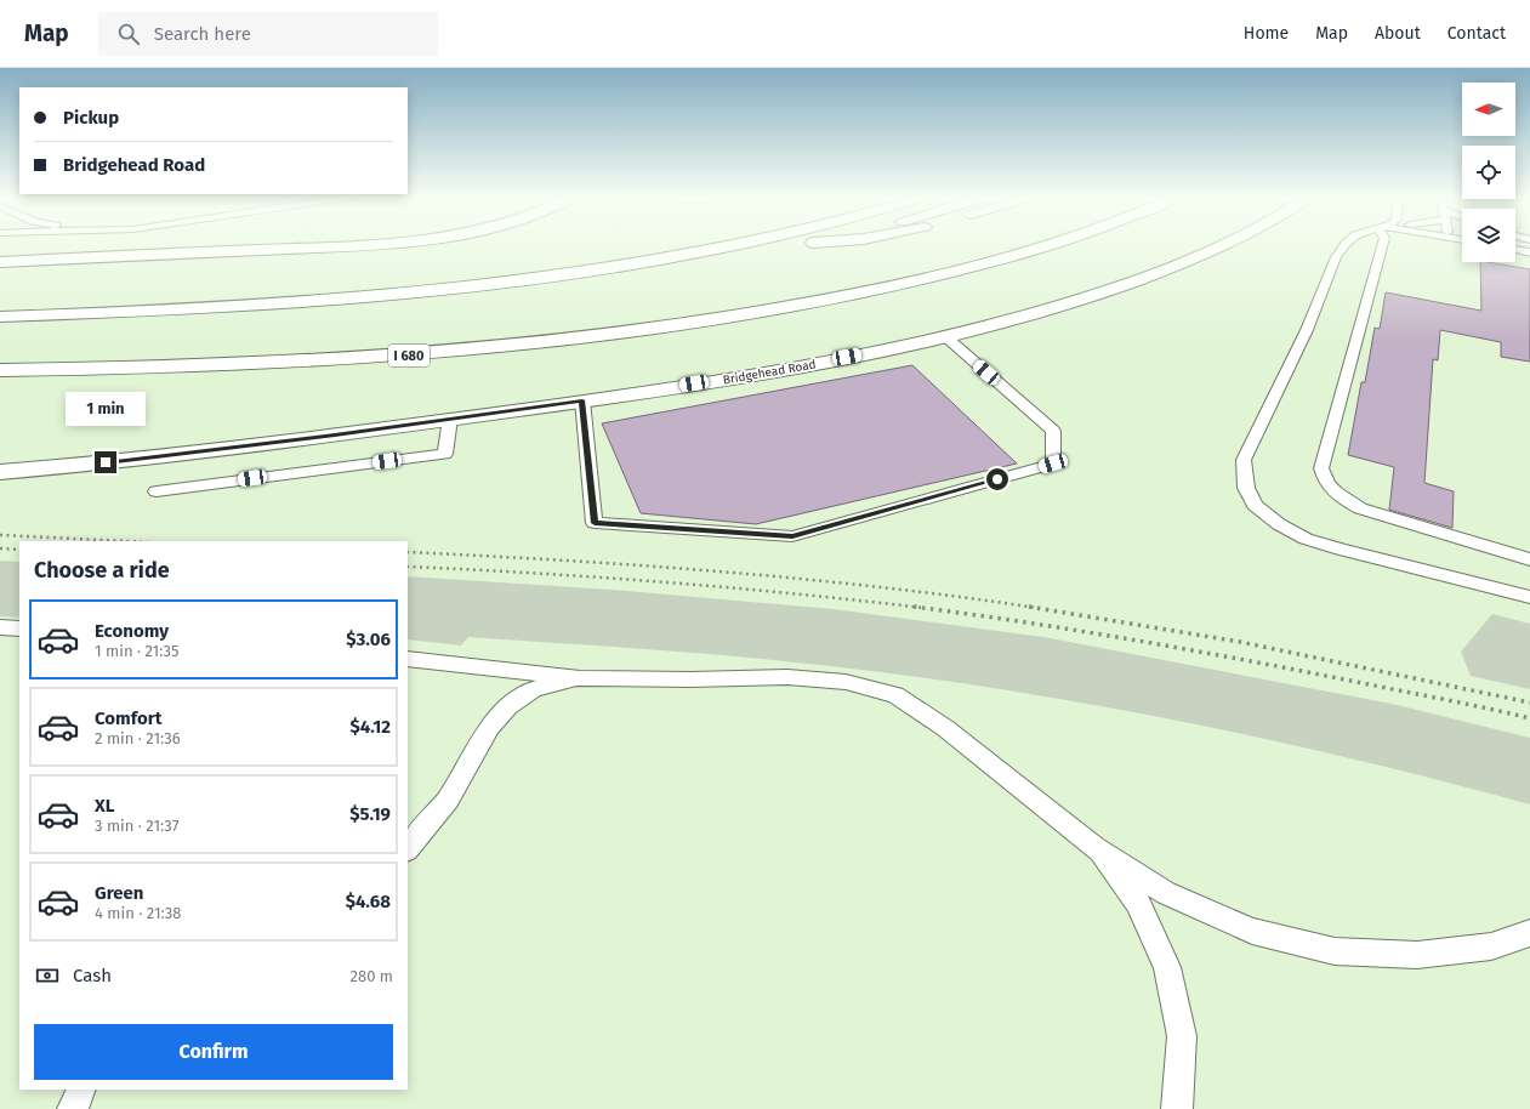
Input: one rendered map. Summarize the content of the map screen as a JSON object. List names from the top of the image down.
{
  "streets": {
    "main road": ["I 680", "Bridgehead Road"]
  },
  "north": "left",
  "page": {
    "header": "Map",
    "search": "Search here",
    "nav": [
      "Home",
      "Map",
      "About",
      "Contact"
    ],
    "banner": ["Pickup", "Bridgehead Road"],
    "bubble": "1 min",
    "heading": "Choose a ride",
    "list": [
      {
        "name": "Economy",
        "note": "1 min · 21:35",
        "value": "$3.06"
      },
      {
        "name": "Comfort",
        "note": "2 min · 21:36",
        "value": "$4.12"
      },
      {
        "name": "XL",
        "note": "3 min · 21:37",
        "value": "$5.19"
      },
      {
        "name": "Green",
        "note": "4 min · 21:38",
        "value": "$4.68"
      }
    ],
    "pay": ["Cash", "280 m"],
    "buttons": "Confirm"
  }
}
